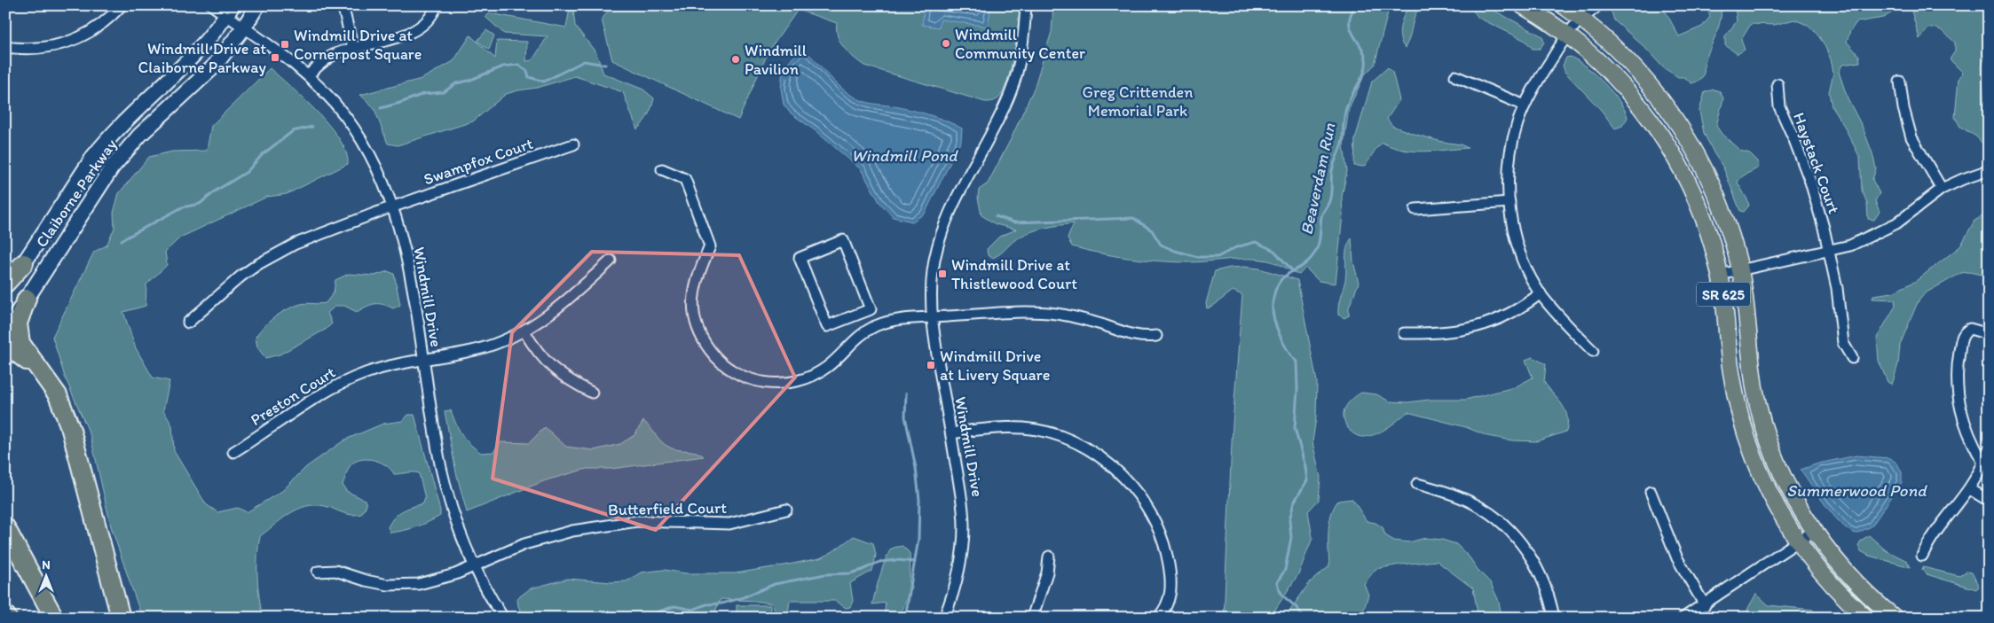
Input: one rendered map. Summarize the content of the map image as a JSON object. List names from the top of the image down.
{
  "streets": {
    "main road": ["Claiborne Parkway", "SR 625"],
    "street": [
      "Swampfox Court",
      "Haystack Court",
      "Windmill Drive",
      "Preston Court",
      "Butterfield Court"
    ]
  },
  "crossings": [
    ["Swampfox Court", "Windmill Drive"],
    ["Claiborne Parkway", "Windmill Drive"],
    ["Windmill Drive", "Preston Court"],
    ["Windmill Drive", "Butterfield Court"]
  ],
  "water": ["Windmill Pond", "Beaverdam Run", "Summerwood Pond"],
  "parks": ["Greg Crittenden Memorial Park"],
  "places": {
    "other": ["Windmill Community Center", "Windmill Pavilion"],
    "transit": [
      "Windmill Drive at Cornerpost Square",
      "Windmill Drive at Claiborne Parkway",
      "Windmill Drive at Thistlewood Court",
      "Windmill Drive at Livery Square"
    ]
  },
  "north": "top"
}
